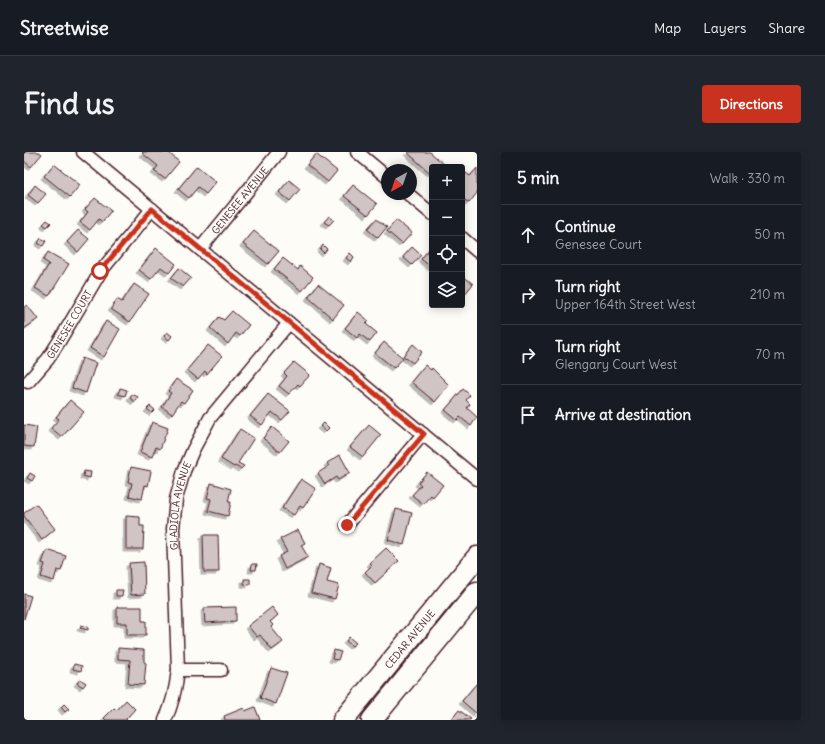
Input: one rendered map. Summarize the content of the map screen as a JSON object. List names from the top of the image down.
{
  "streets": {
    "main road": ["CEDAR AVENUE"],
    "street": ["GENESEE AVENUE", "GENESEE COURT", "GLADIOLA AVENUE"]
  },
  "north": "bottom left",
  "page": {
    "header": "Streetwise",
    "nav": ["Map", "Layers", "Share"],
    "buttons": "Directions",
    "title": "Find us",
    "heading": ["5 min", "Walk · 330 m"],
    "map_buttons": ["+", "−"],
    "list": [
      ["Continue", "Genesee Court", "50 m"],
      ["Turn right", "Upper 164th Street West", "210 m"],
      ["Turn right", "Glengary Court West", "70 m"],
      "Arrive at destination"
    ]
  }
}
